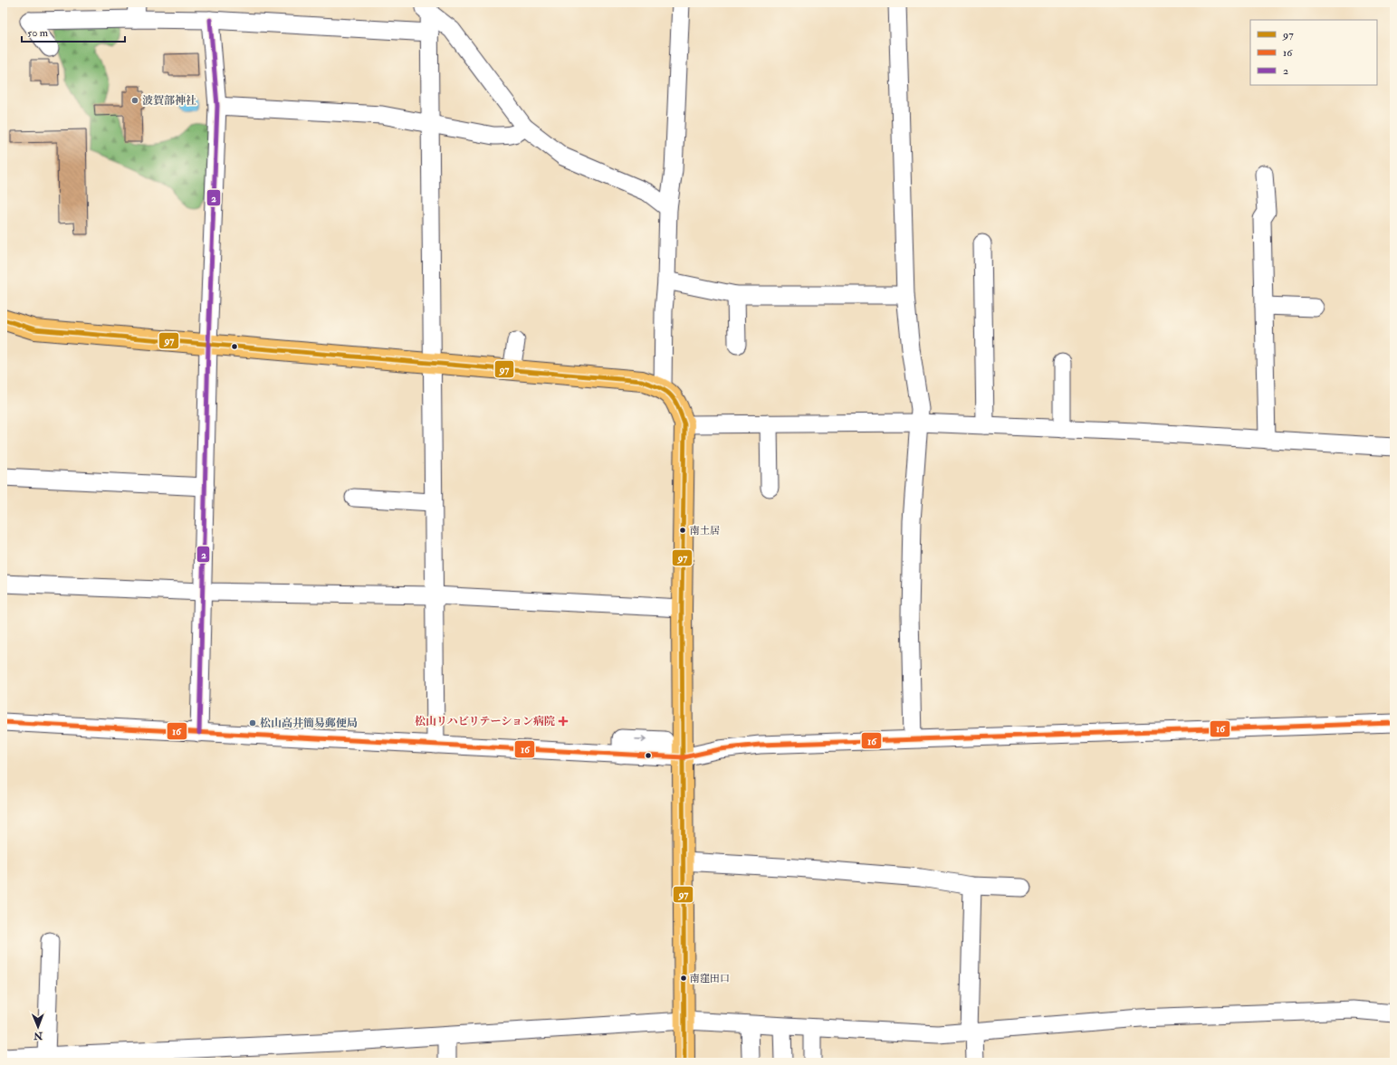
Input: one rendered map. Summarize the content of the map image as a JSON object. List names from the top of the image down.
{
  "places": {
    "other": [
      "波賀部神社",
      "南土居",
      "松山高井簡易郵便局",
      "南窪田口"
    ],
    "health": ["松山リハビリテーション病院"]
  },
  "lines": ["transit line 2", "transit line 97", "transit line 16"],
  "legend": ["97", "16", "2"],
  "scale_bar": "50 m",
  "north": "bottom"
}
